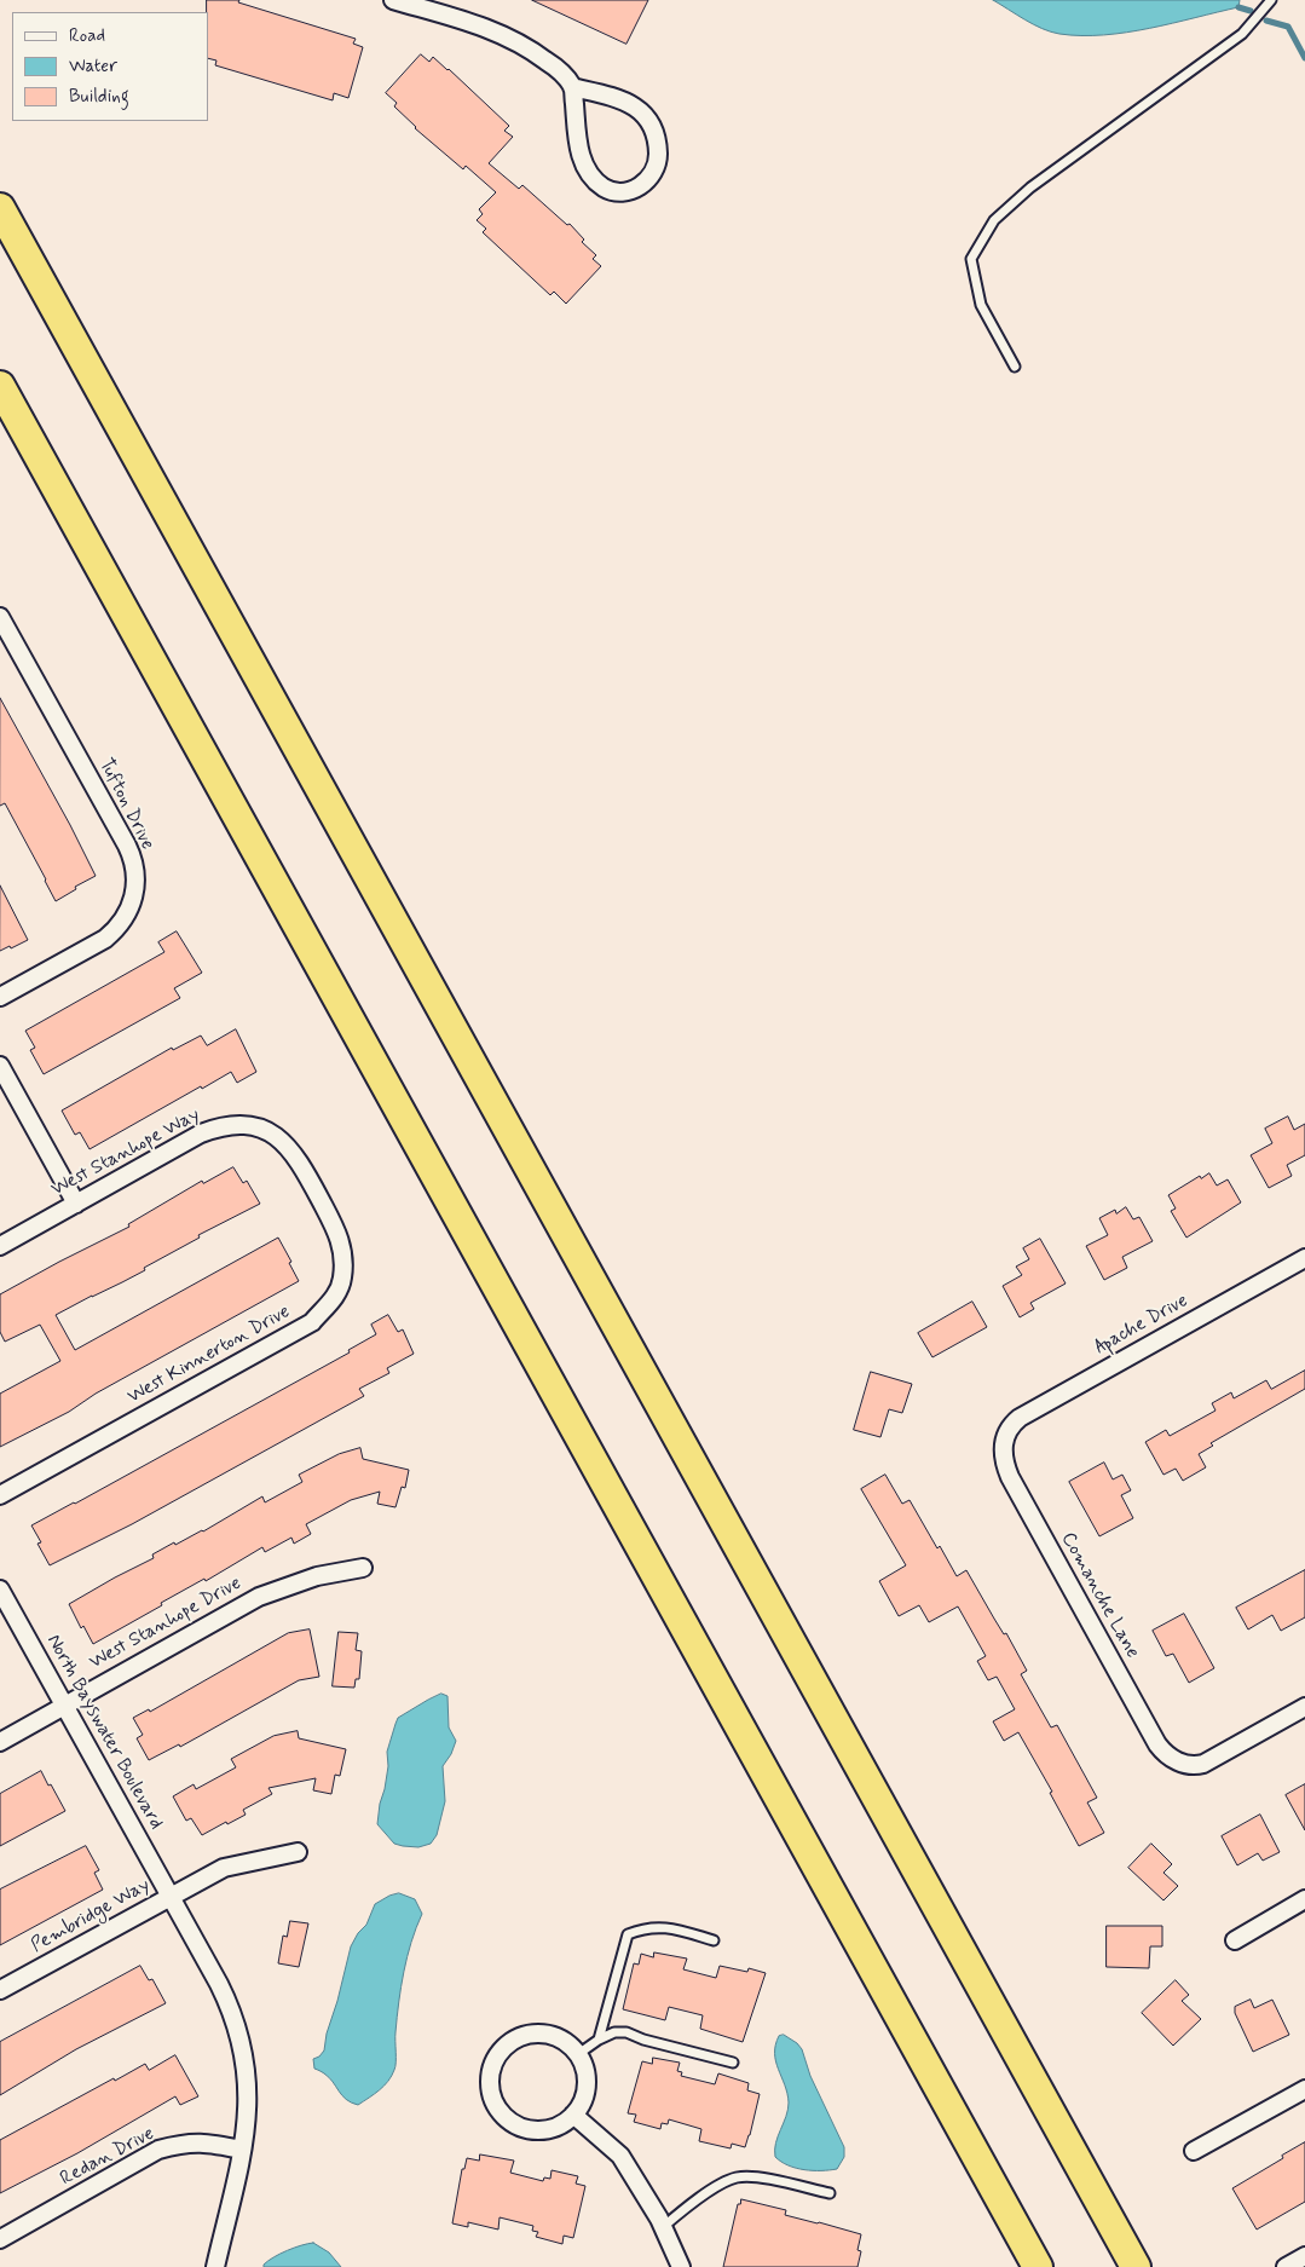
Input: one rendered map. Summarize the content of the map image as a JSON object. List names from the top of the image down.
{
  "streets": {
    "street": [
      "Tufton Drive",
      "West Stanhope Way",
      "Apache Drive",
      "West Kinnerton Drive",
      "Comanche Lane",
      "West Stanhope Drive",
      "North Bayswater Boulevard",
      "Pembridge Way",
      "Redan Drive"
    ]
  },
  "crossings": [
    ["West Stanhope Way", "West Kinnerton Drive"],
    ["Apache Drive", "Comanche Lane"],
    ["West Stanhope Drive", "North Bayswater Boulevard"],
    ["North Bayswater Boulevard", "Pembridge Way"],
    ["North Bayswater Boulevard", "Redan Drive"]
  ],
  "legend": ["Road", "Water", "Building"]
}
